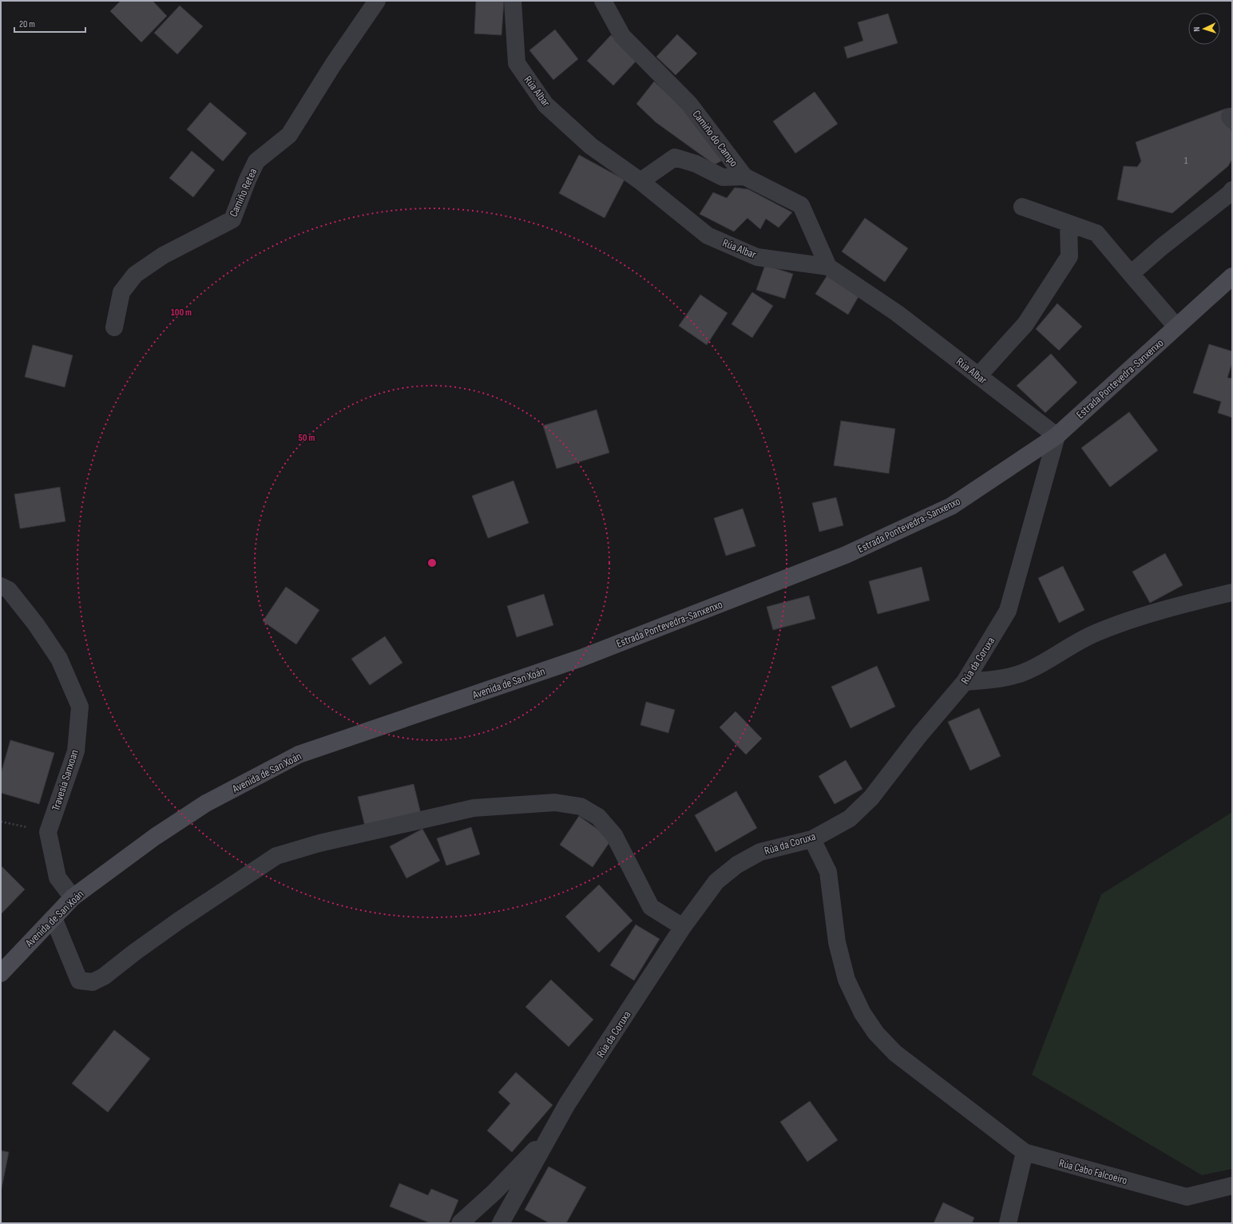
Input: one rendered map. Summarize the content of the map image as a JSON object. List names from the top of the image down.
{
  "streets": {
    "main road": ["Estrada Pontevedra-Sanxenxo", "Avenida de San Xoán"],
    "street": [
      "Rúa Albar",
      "Camiño do Campo",
      "Camiño Retea",
      "Rúa da Coruxa",
      "Travesía Sanxoan",
      "Rúa Cabo Falcoeiro"
    ]
  },
  "crossings": [
    ["Rúa Albar", "Camiño do Campo"],
    ["Rúa Albar", "Estrada Pontevedra-Sanxenxo"],
    ["Rúa Albar", "Rúa da Coruxa"],
    ["Estrada Pontevedra-Sanxenxo", "Rúa da Coruxa"],
    ["Estrada Pontevedra-Sanxenxo", "Avenida de San Xoán"]
  ],
  "house_numbers": ["1"],
  "scale_bar": "20 m",
  "north": "left",
  "rings": ["100 m", "50 m"]
}
